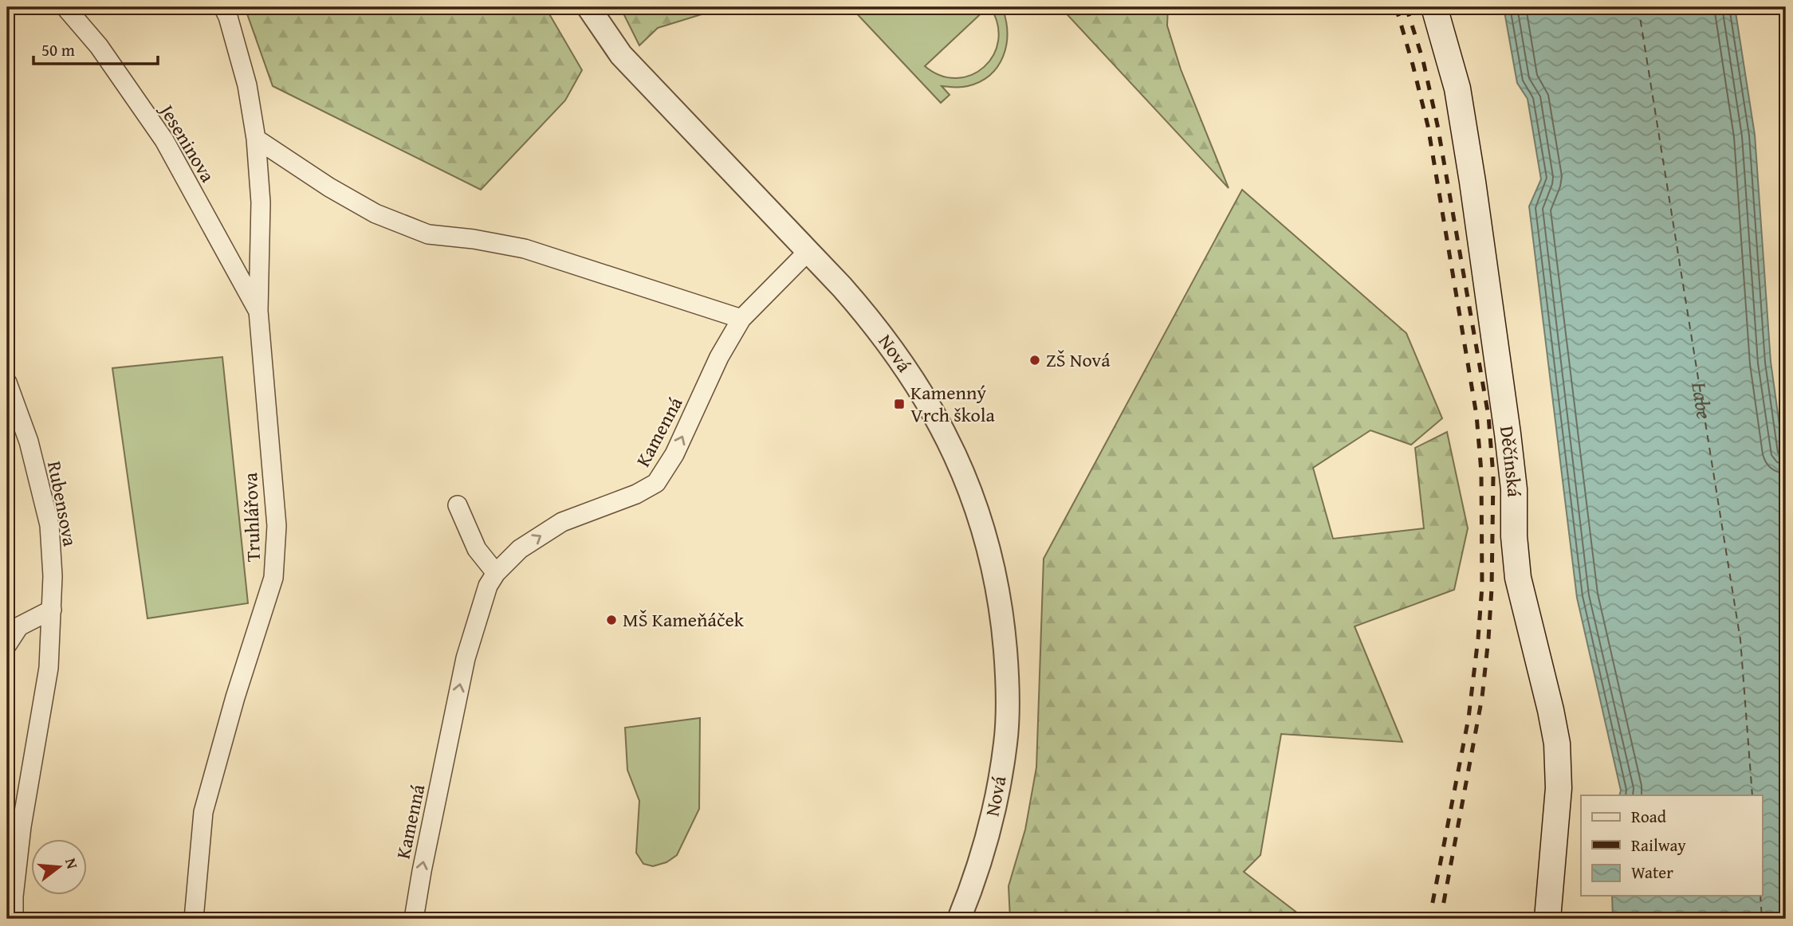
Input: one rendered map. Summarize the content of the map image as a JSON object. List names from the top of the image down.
{
  "streets": {
    "main road": ["Děčínská"],
    "street": [
      "Jeseninova",
      "Nová",
      "Kamenná",
      "Rubensova",
      "Truhlářova"
    ]
  },
  "crossings": [
    ["Jeseninova", "Truhlářova"],
    ["Nová", "Kamenná"]
  ],
  "one_way": ["Kamenná"],
  "water": ["Labe"],
  "places": {
    "other": ["ZŠ Nová", "MŠ Kameňáček"],
    "transit": ["Kamenný Vrch škola"]
  },
  "legend": ["Road", "Railway", "Water"],
  "scale_bar": "50 m",
  "north": "right"
}
